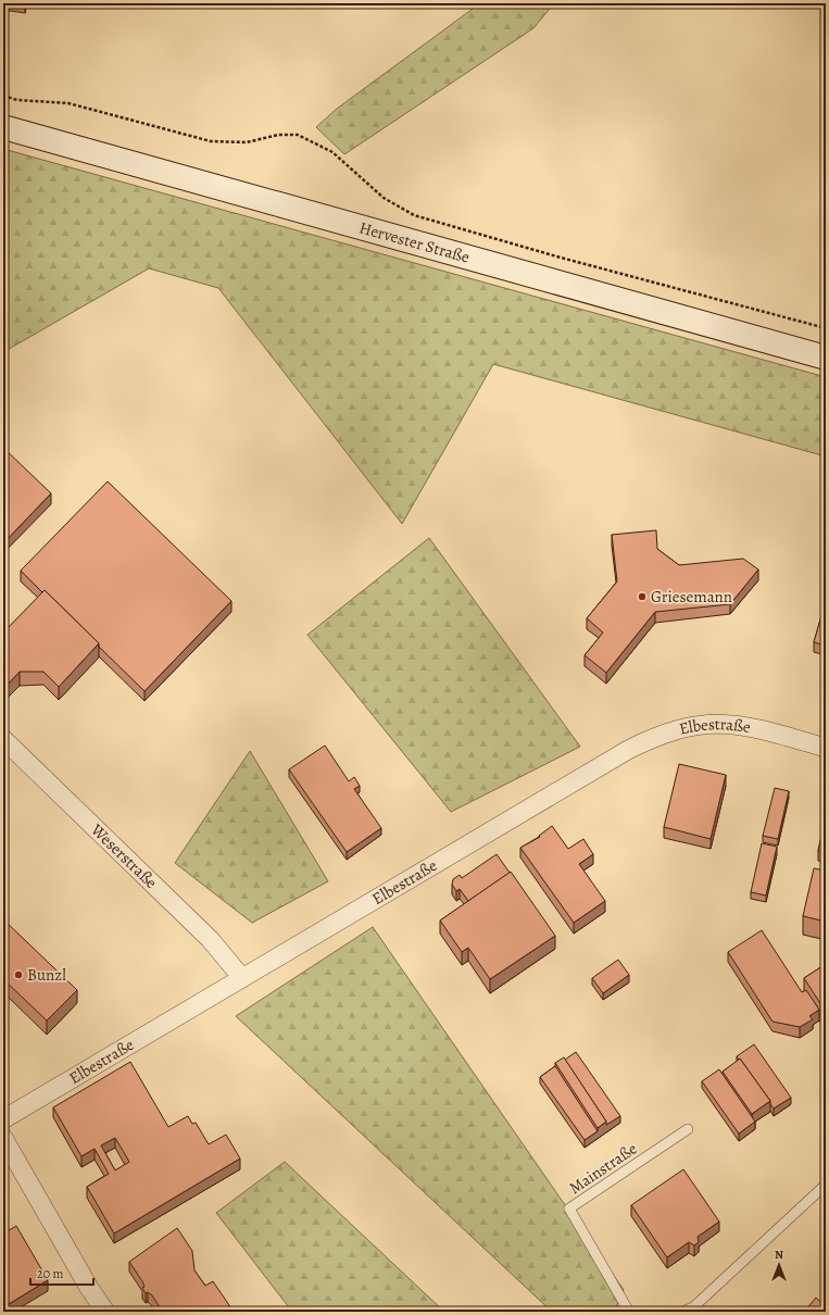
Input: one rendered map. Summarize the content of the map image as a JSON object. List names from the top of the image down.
{
  "streets": {
    "main road": ["Hervester Straße"],
    "street": ["Elbestraße", "Weserstraße"],
    "lane": ["Mainstraße"]
  },
  "crossings": [
    ["Elbestraße", "Weserstraße"]
  ],
  "places": ["Griesemann", "Bunzl"],
  "scale_bar": "20 m",
  "north": "top"
}
